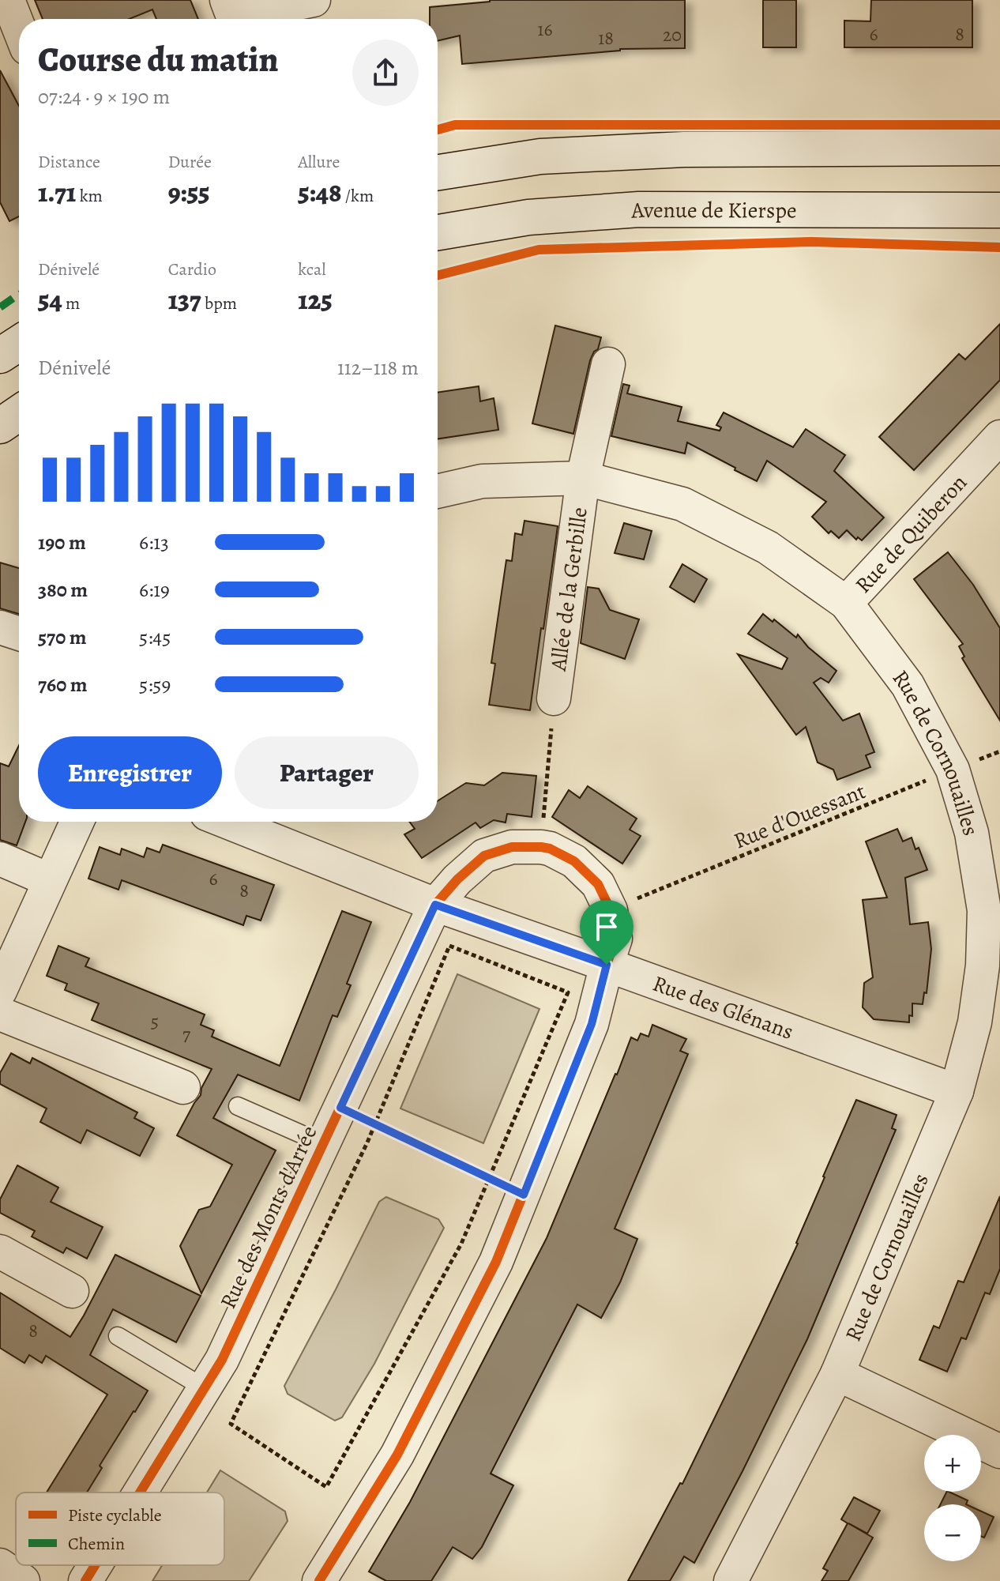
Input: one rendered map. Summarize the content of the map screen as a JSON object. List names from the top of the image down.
{
  "streets": {
    "main road": ["Avenue de Kierspe"],
    "street": [
      "Rue de Quiberon",
      "Allée de la Gerbille",
      "Rue de Cornouailles",
      "Rue des Glénans",
      "Rue des Monts d'Arrée"
    ],
    "path": ["Rue d'Ouessant"]
  },
  "crossings": [
    ["Rue de Quiberon", "Rue de Cornouailles"],
    ["Allée de la Gerbille", "Rue de Cornouailles"],
    ["Rue de Cornouailles", "Rue d'Ouessant"],
    ["Rue de Cornouailles", "Rue des Glénans"],
    ["Rue d'Ouessant", "Rue des Monts d'Arrée"],
    ["Rue des Glénans", "Rue des Monts d'Arrée"]
  ],
  "house_numbers": [
    "16",
    "6",
    "8",
    "20",
    "18",
    "6",
    "8",
    "5",
    "7",
    "8"
  ],
  "legend": ["Piste cyclable", "Chemin"],
  "page": {
    "heading": ["Course du matin", "07:24 · 9 × 190 m"],
    "stats": [
      ["Distance", "1.71 km"],
      ["Durée", "9:55"],
      ["Allure", "5:48 /km"],
      ["Dénivelé", "54 m"],
      ["Cardio", "137 bpm"],
      ["kcal", "125"]
    ],
    "chart": ["Dénivelé", "112–118 m"],
    "list": [
      {
        "name": "190 m",
        "note": "6:13"
      },
      {
        "name": "380 m",
        "note": "6:19"
      },
      {
        "name": "570 m",
        "note": "5:45"
      },
      {
        "name": "760 m",
        "note": "5:59"
      }
    ],
    "buttons": ["Enregistrer", "Partager"],
    "map_buttons": ["+", "−"]
  }
}
